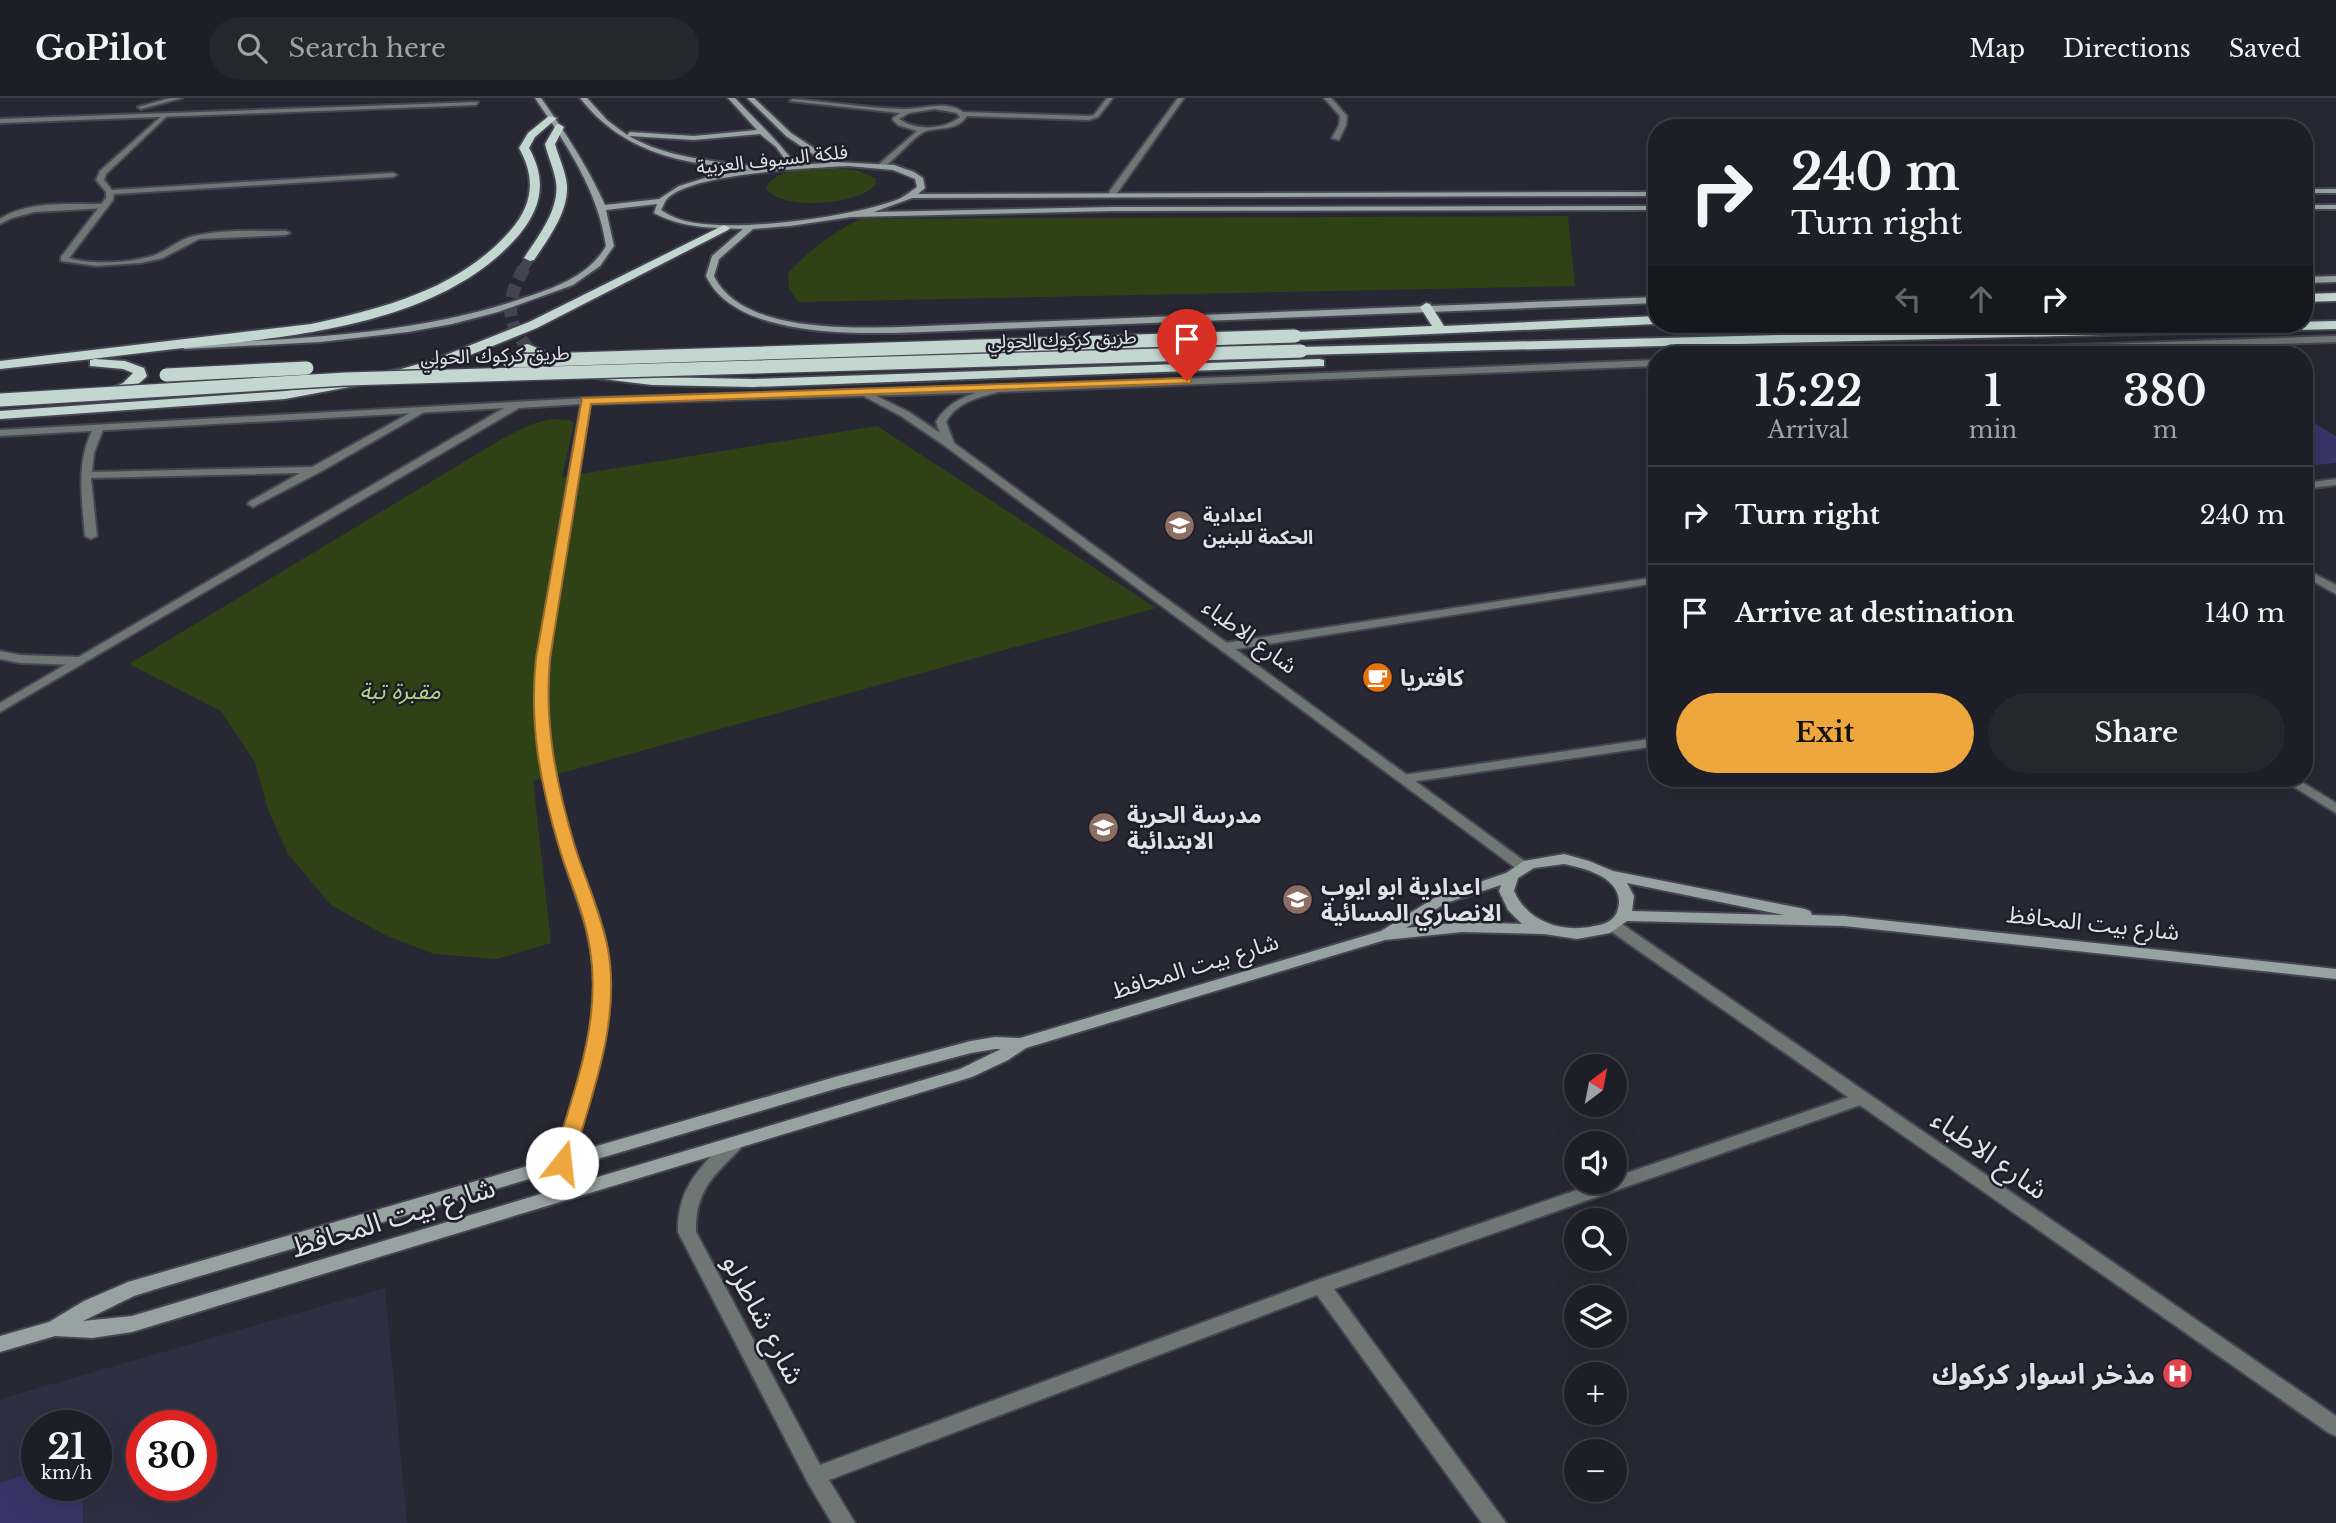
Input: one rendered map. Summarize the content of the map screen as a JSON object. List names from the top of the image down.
{
  "streets": {
    "highway": ["طريق كركوك الحولي"],
    "main road": ["فلكة السيوف العربية", "شارع بيت المحافظ"],
    "street": ["شارع الاطباء", "شارع شاطرلو"]
  },
  "crossings": [
    ["شارع الاطباء", "شارع بيت المحافظ"],
    ["شارع بيت المحافظ", "شارع شاطرلو"]
  ],
  "parks": ["مقبرة تبة"],
  "places": {
    "school or university": ["اعدادية الحكمة للبنين", "مدرسة الحرية الابتدائية", "اعدادية ابو ايوب الانصاري المسائية"],
    "cafe": ["کافتریا"],
    "hospital": ["مذخر اسوار كركوك"]
  },
  "north": "top right",
  "page": {
    "header": "GoPilot",
    "search": "Search here",
    "nav": ["Map", "Directions", "Saved"],
    "turn": ["240 m", "Turn right"],
    "eta": [
      "15:22",
      "Arrival",
      "1",
      "min",
      "380",
      "m"
    ],
    "list": [
      {
        "name": "Turn right",
        "value": "240 m"
      },
      {
        "name": "Arrive at destination",
        "value": "140 m"
      }
    ],
    "buttons": ["Exit", "Share"],
    "map_buttons": ["+", "−"],
    "speed": "21 km/h",
    "limit": "30"
  }
}
